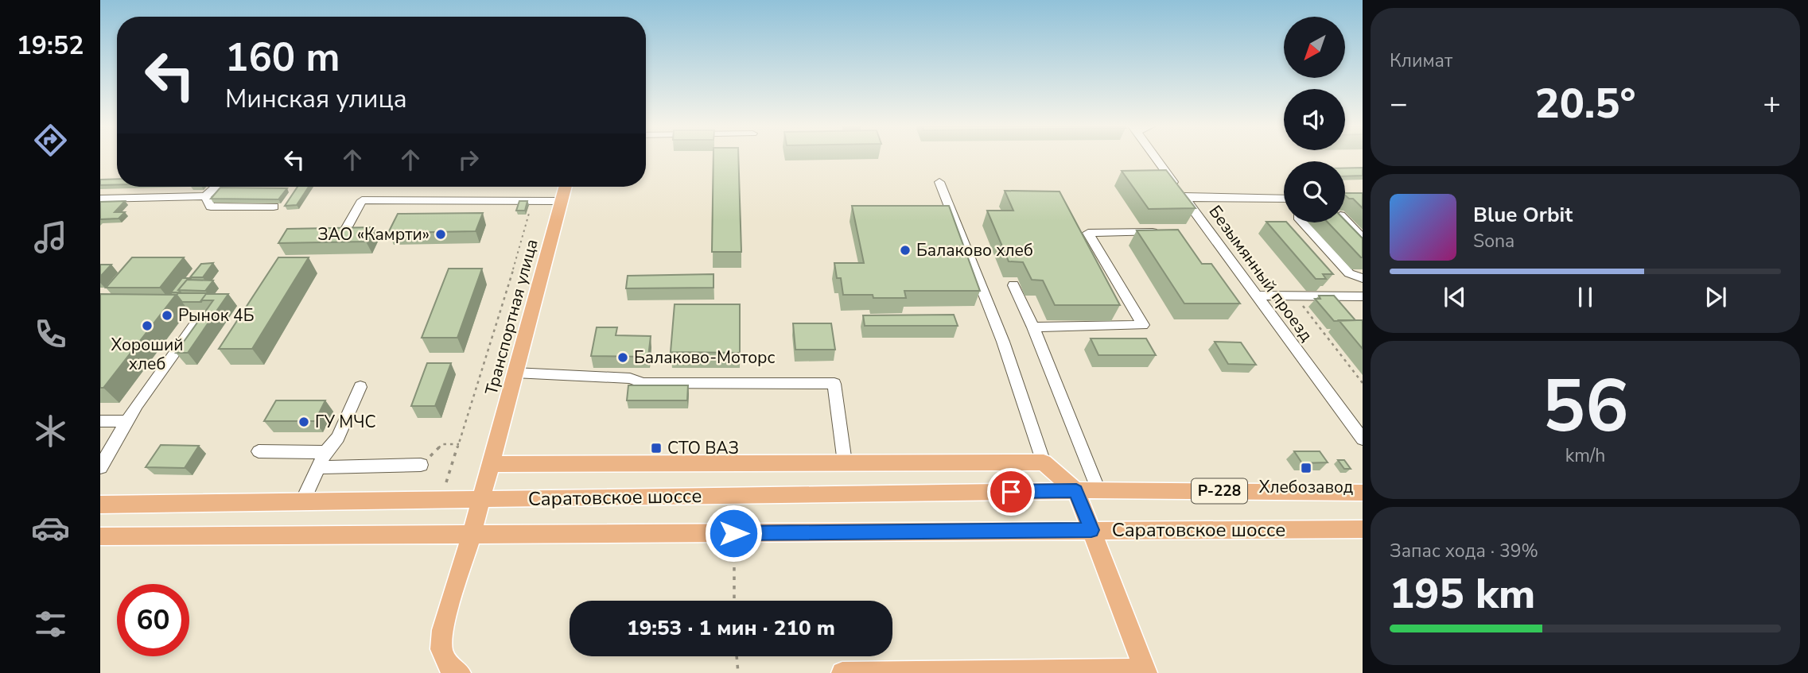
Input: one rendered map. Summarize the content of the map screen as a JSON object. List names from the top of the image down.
{
  "streets": {
    "main road": ["Транспортная улица", "Р-228", "Саратовское шоссе"],
    "street": ["Безымянный проезд"]
  },
  "crossings": [
    ["Транспортная улица", "Саратовское шоссе"]
  ],
  "places": {
    "other": [
      "ЗАО «Камрти»",
      "Балаково хлеб",
      "Рынок 4Б",
      "Хороший хлеб",
      "Балаково-Моторс",
      "ГУ МЧС"
    ],
    "transit": ["СТО ВАЗ", "Хлебозавод"]
  },
  "north": "bottom left",
  "page": {
    "tabs": "19:52",
    "tile": [
      "Климат",
      ["56", "km/h"],
      ["Запас хода · 39%", "195 km"]
    ],
    "turn": ["160 m", "Минская улица"],
    "heat": ["−", "20.5°", "+"],
    "song": ["Blue Orbit", "Sona"],
    "limit": "60",
    "trip": "19:53 · 1 мин · 210 m"
  }
}
